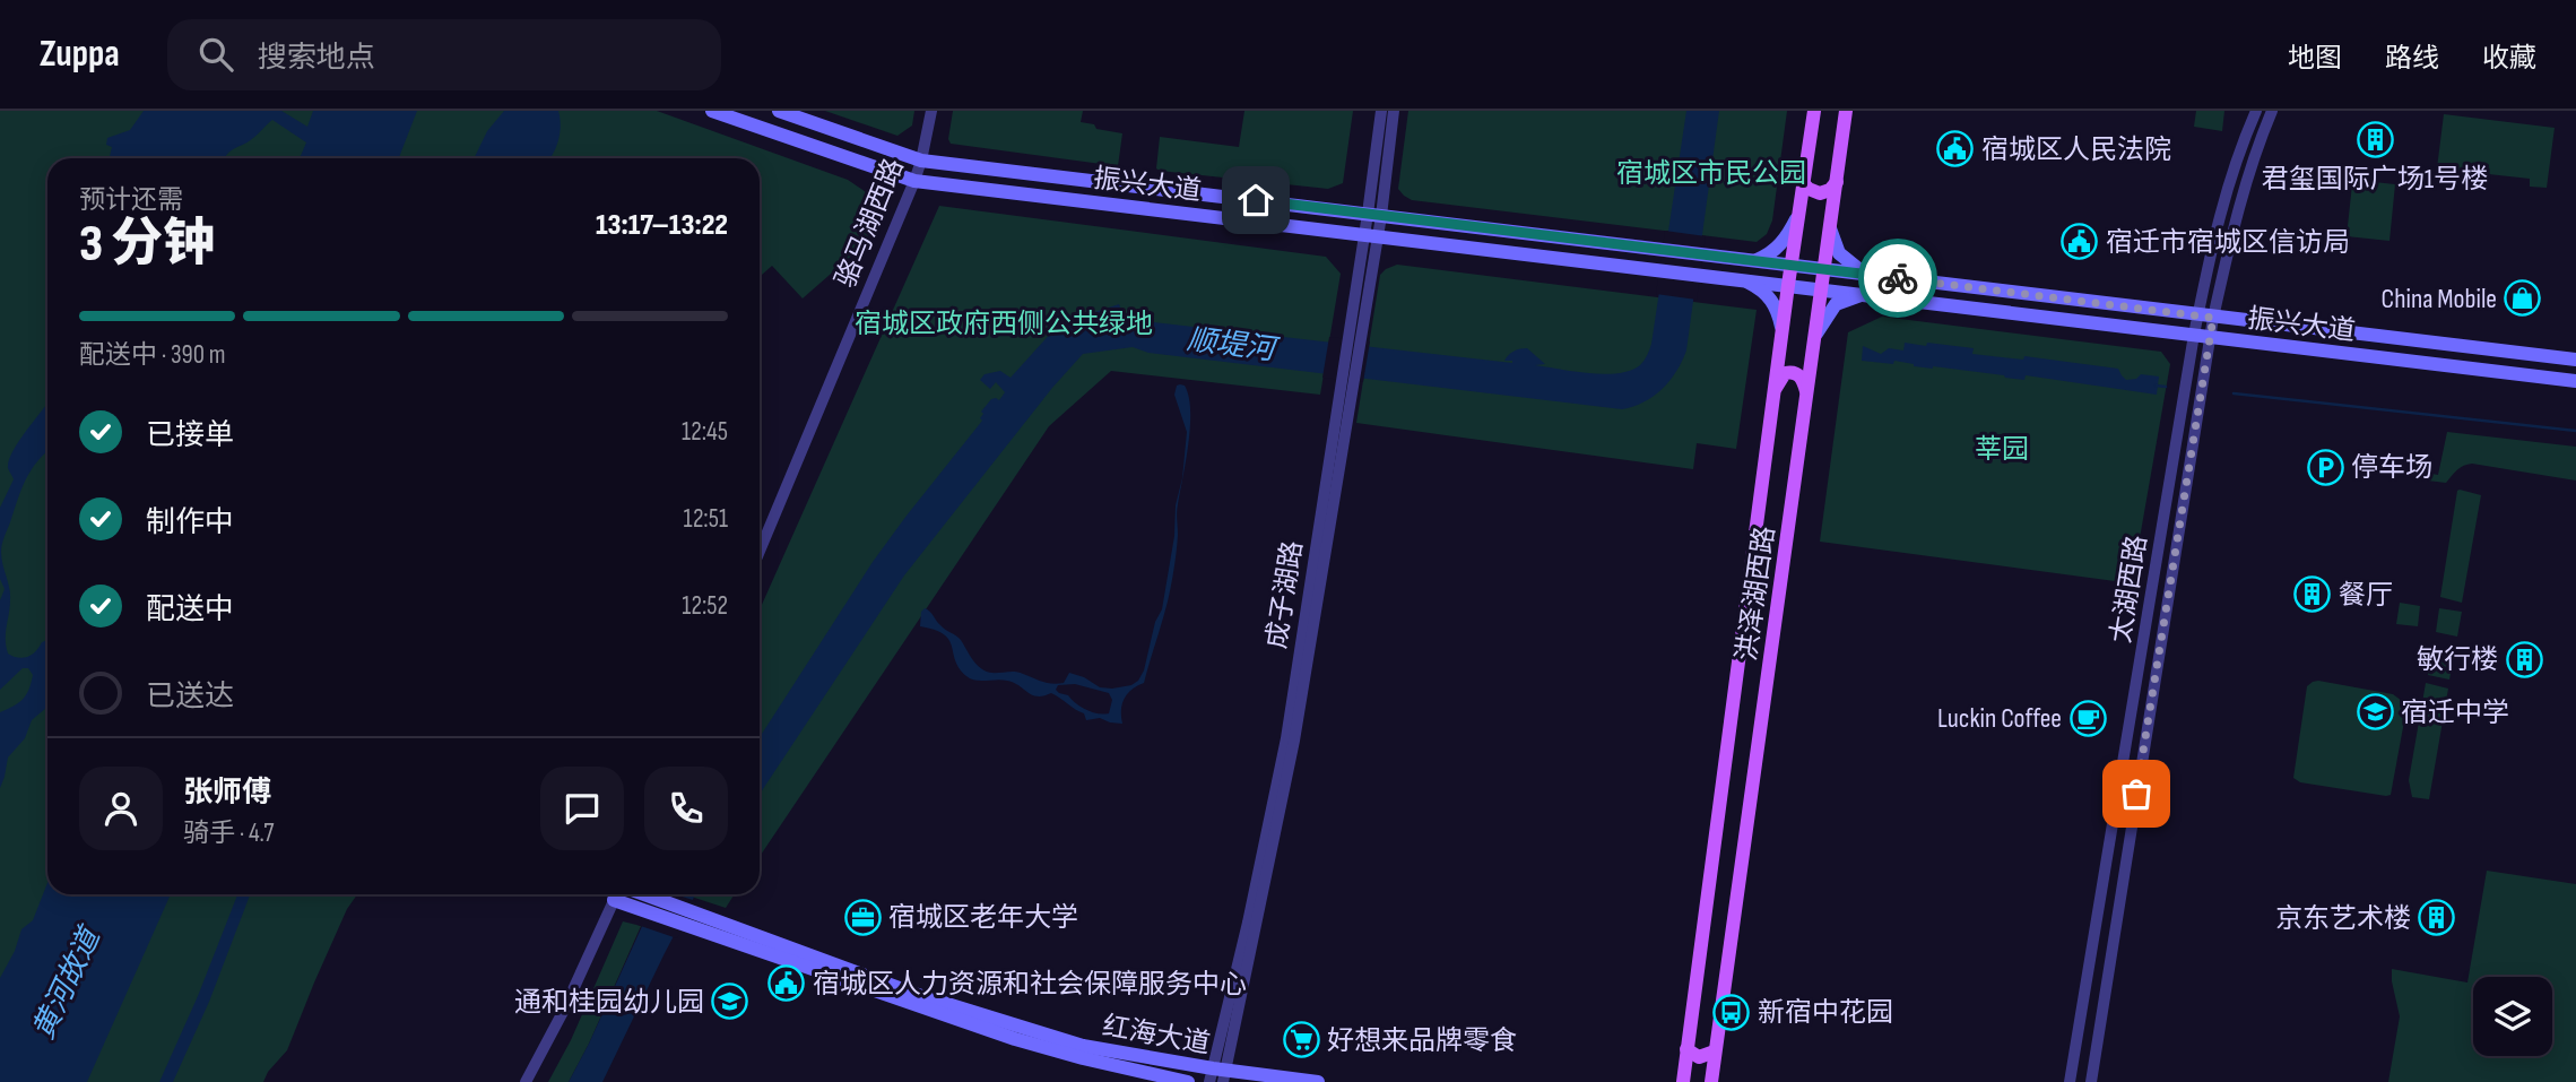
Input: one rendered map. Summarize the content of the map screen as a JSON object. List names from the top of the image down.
{
  "streets": {
    "main road": ["振兴大道", "洪泽湖西路", "红海大道"],
    "street": ["骆马湖西路", "太湖西路", "成子湖路"]
  },
  "crossings": [
    ["振兴大道", "骆马湖西路"],
    ["振兴大道", "太湖西路"],
    ["振兴大道", "洪泽湖西路"],
    ["振兴大道", "成子湖路"],
    ["成子湖路", "红海大道"]
  ],
  "water": ["顺堤河", "黄河故道"],
  "parks": ["宿城区市民公园", "宿城区政府西侧公共绿地", "莘园"],
  "places": {
    "building": [
      "君玺国际广场1号楼",
      "餐厅",
      "敏行楼",
      "京东艺术楼"
    ],
    "public building": ["宿城区人民法院", "宿迁市宿城区信访局", "宿城区人力资源和社会保障服务中心"],
    "shop": ["China Mobile"],
    "parking": ["停车场"],
    "school or university": ["宿迁中学", "通和桂园幼儿园"],
    "cafe": ["Luckin Coffee"],
    "office": ["宿城区老年大学"],
    "bus stop": ["新宿中花园"],
    "supermarket": ["好想来品牌零食"]
  },
  "page": {
    "header": "Zuppa",
    "search": "搜索地点",
    "nav": ["地图", "路线", "收藏"],
    "heading": ["3 分钟", "预计还需", "13:17–13:22"],
    "panel": ["张师傅", "骑手 · 4.7"],
    "bar": "配送中 · 390 m",
    "list": [
      ["已接单", "12:45"],
      ["制作中", "12:51"],
      ["配送中", "12:52"],
      "已送达"
    ]
  }
}
